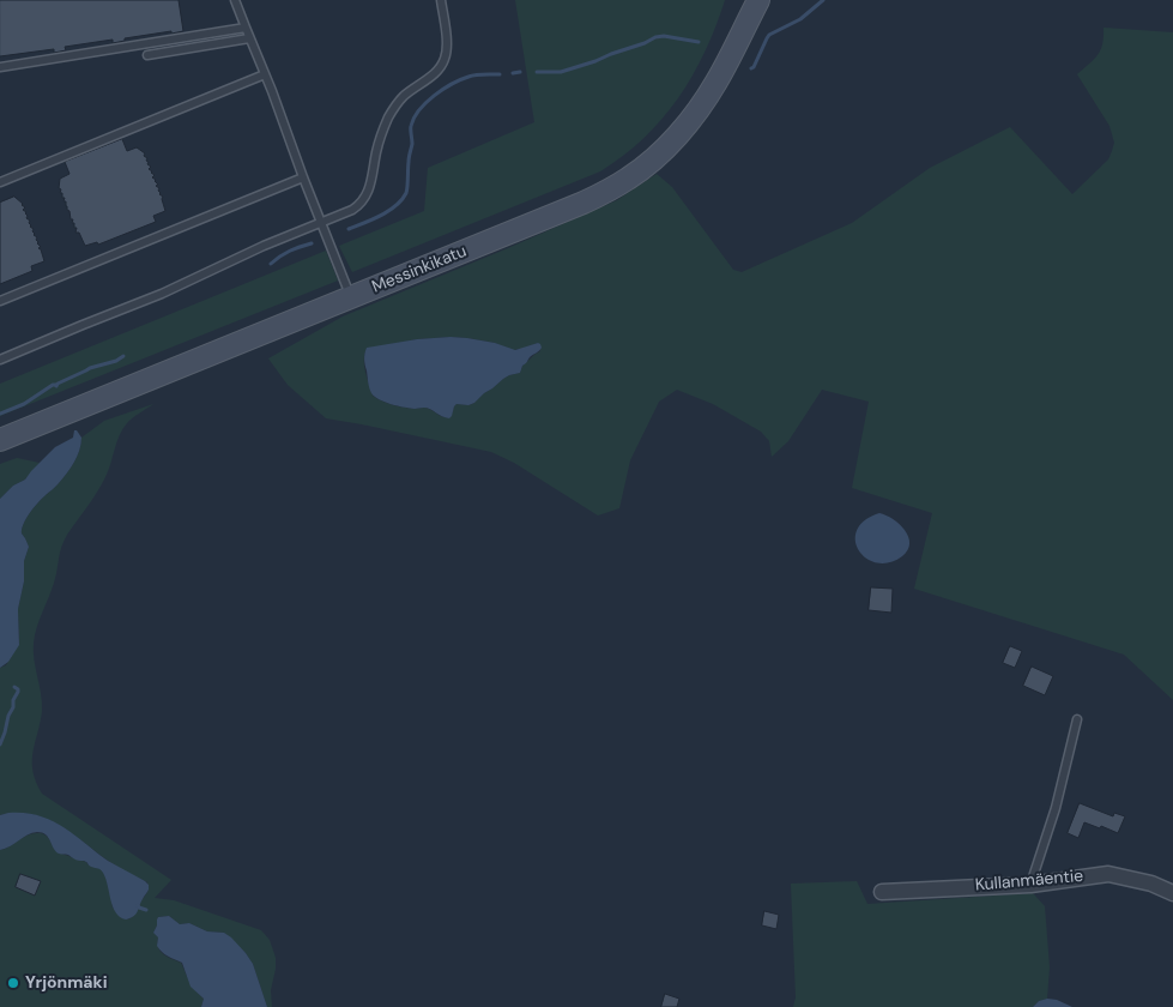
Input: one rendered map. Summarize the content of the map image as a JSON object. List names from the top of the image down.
{
  "streets": {
    "street": ["Messinkikatu", "Kullanmäentie"]
  },
  "places": ["Yrjönmäki"]
}
